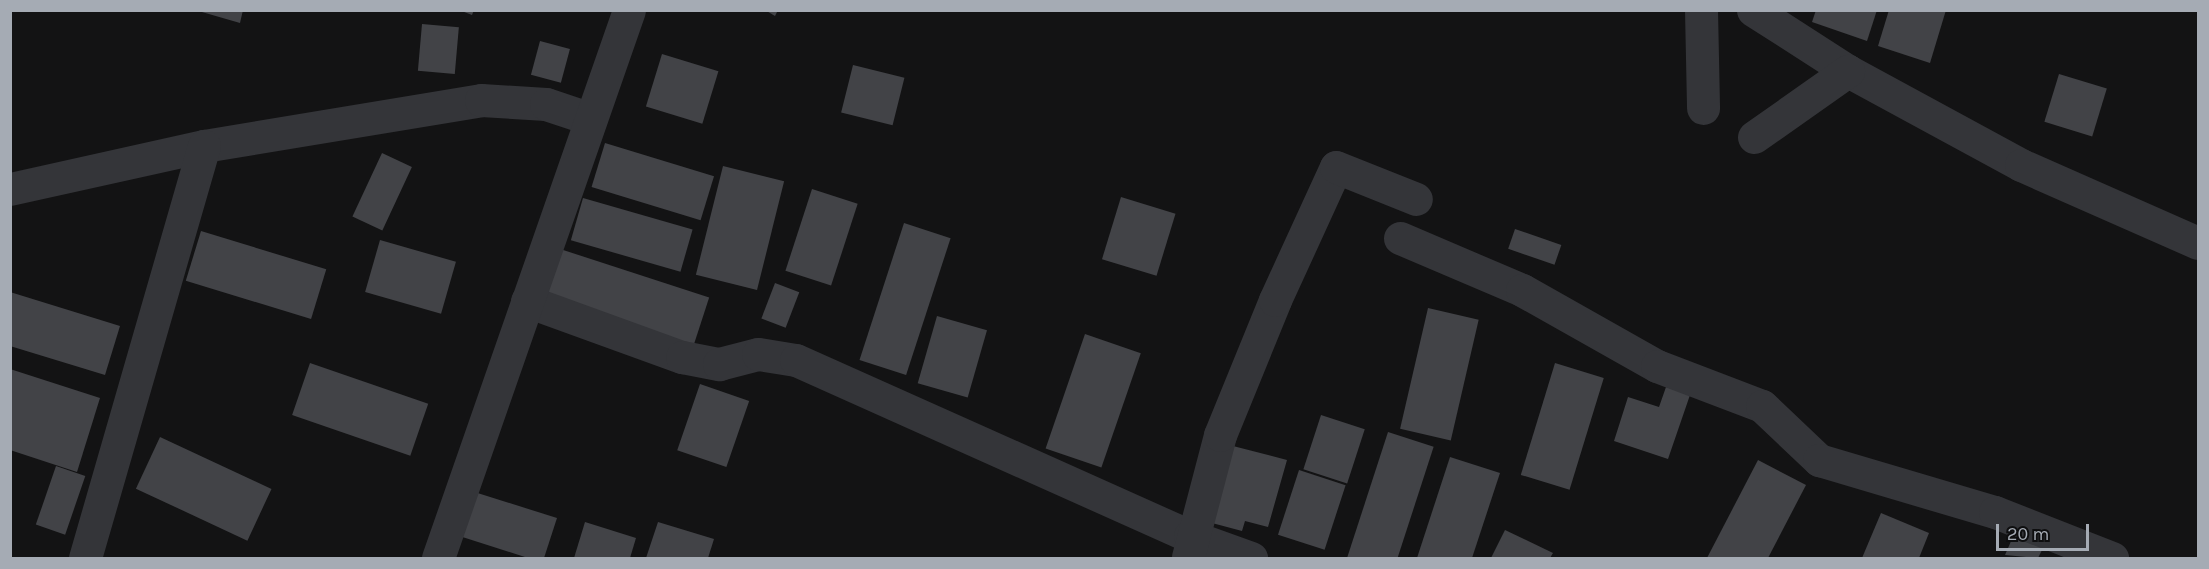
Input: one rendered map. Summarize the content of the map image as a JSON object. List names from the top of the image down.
{
  "scale_bar": "20 m"
}
